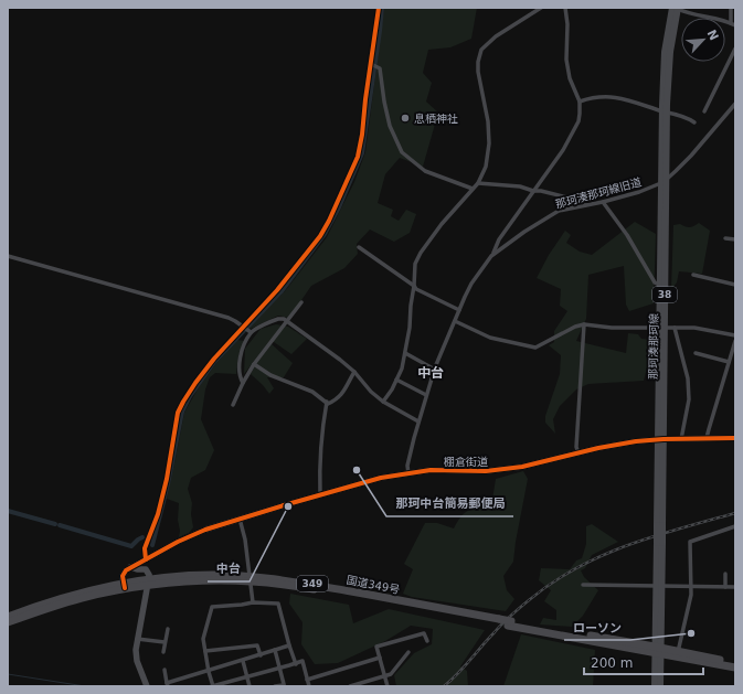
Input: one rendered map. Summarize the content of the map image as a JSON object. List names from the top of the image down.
{
  "streets": {
    "highway": ["349", "国道349号"],
    "main road": ["38", "那珂湊那珂線"],
    "street": ["那珂湊那珂線旧道", "棚倉街道"]
  },
  "crossings": [
    ["那珂湊那珂線旧道", "那珂湊那珂線"],
    ["那珂湊那珂線旧道", "棚倉街道"],
    ["那珂湊那珂線", "棚倉街道"],
    ["那珂湊那珂線", "国道349号"]
  ],
  "districts": ["中台"],
  "places": [
    "息栖神社",
    "那珂中台簡易郵便局",
    "中台",
    "ローソン"
  ],
  "scale_bar": "200 m",
  "north": "top right"
}
